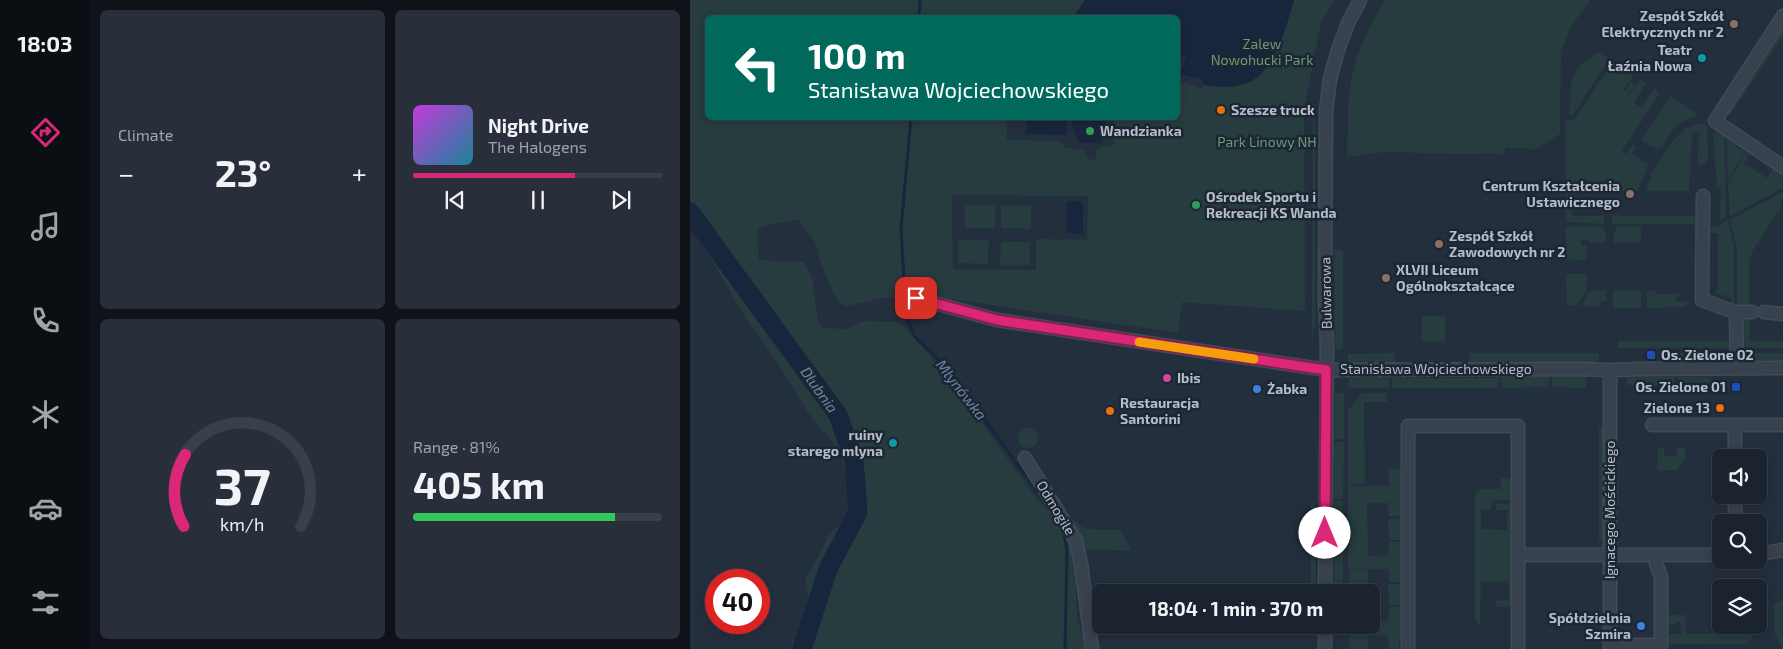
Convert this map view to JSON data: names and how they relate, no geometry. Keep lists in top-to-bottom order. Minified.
{"streets":{"street":["Bulwarowa","Stanisława Wojciechowskiego","Odmogile","Ignacego Mościckiego"]},"crossings":[["Bulwarowa","Stanisława Wojciechowskiego"],["Stanisława Wojciechowskiego","Ignacego Mościckiego"]],"water":["Dłubnia","Młynówka"],"parks":["Zalew Nowohucki Park","Park Linowy NH"],"places":{"other":["Zespół Szkół Elektrycznych nr 2","Teatr Łaźnia Nowa","Szesze truck","Wandzianka","Centrum Kształcenia Ustawicznego","Ośrodek Sportu i Rekreacji KS Wanda","Zespół Szkół Zawodowych nr 2","XLVII Liceum Ogólnokształcące","Ibis","Żabka","Zielone 13","Restauracja Santorini","ruiny starego mlyna","Spółdzielnia Szmira"],"transit":["Os. Zielone 02","Os. Zielone 01"]},"page":{"tabs":"18:03","tile":["Climate",["Range · 81%","405 km"]],"turn":["100 m","Stanisława Wojciechowskiego"],"song":["Night Drive","The Halogens"],"heat":["−","23°","+"],"limit":"40","trip":"18:04 · 1 min · 370 m","gauge":["37","km/h"]}}
